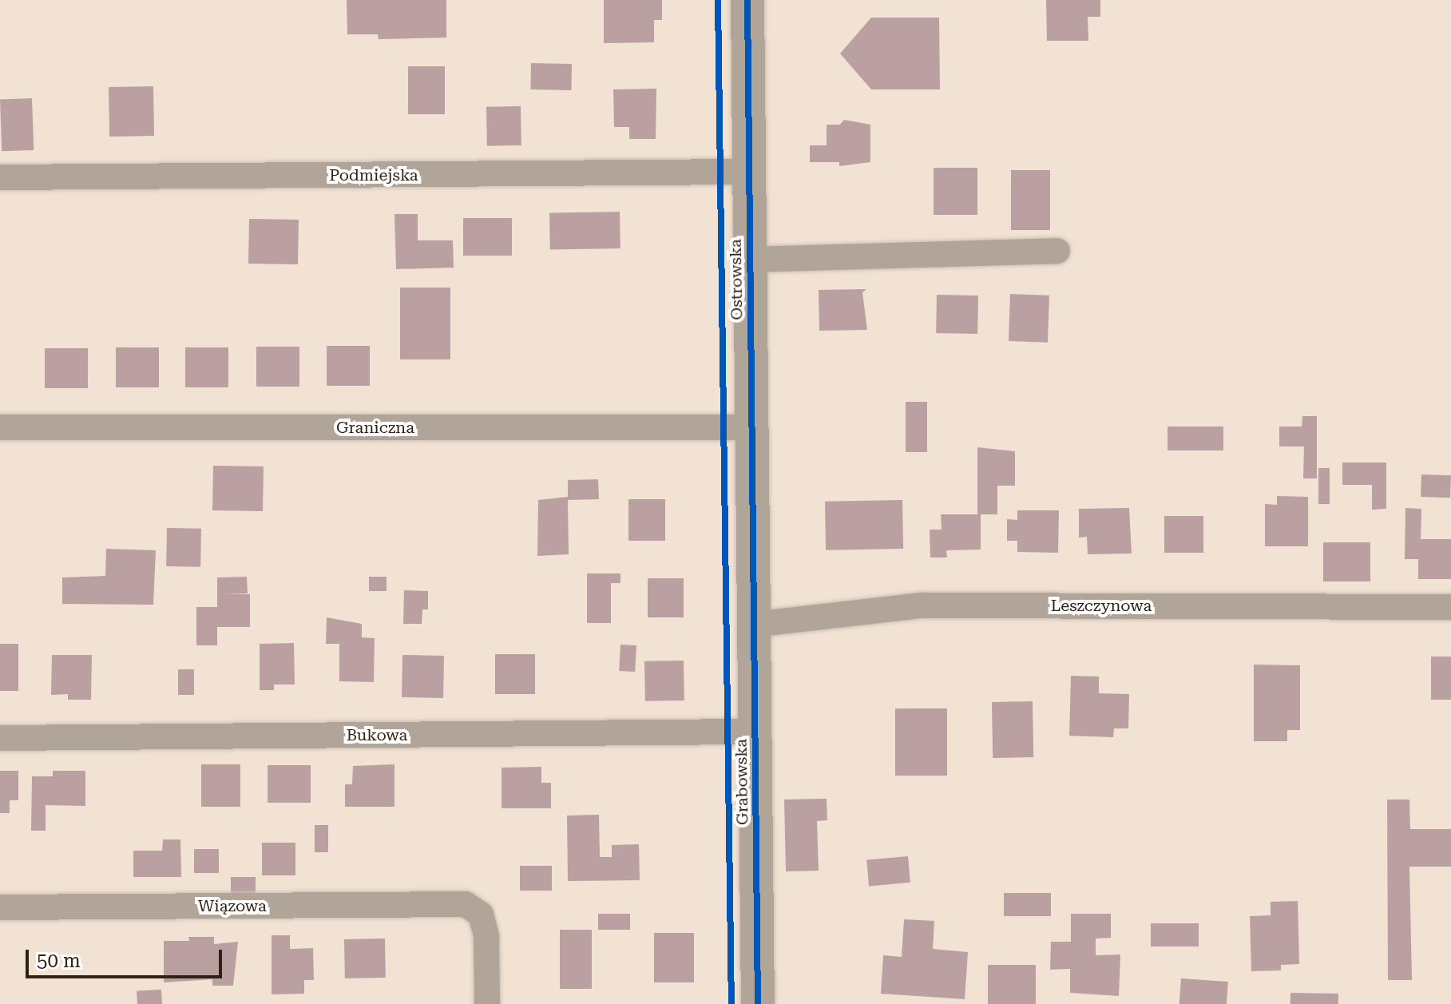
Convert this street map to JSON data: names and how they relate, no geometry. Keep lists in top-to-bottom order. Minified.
{"streets":{"street":["Podmiejska","Ostrowska","Graniczna","Leszczynowa","Bukowa","Grabowska","Wiązowa"]},"crossings":[["Podmiejska","Ostrowska"],["Ostrowska","Graniczna"],["Ostrowska","Grabowska"],["Leszczynowa","Grabowska"],["Bukowa","Grabowska"]],"scale_bar":"50 m"}
